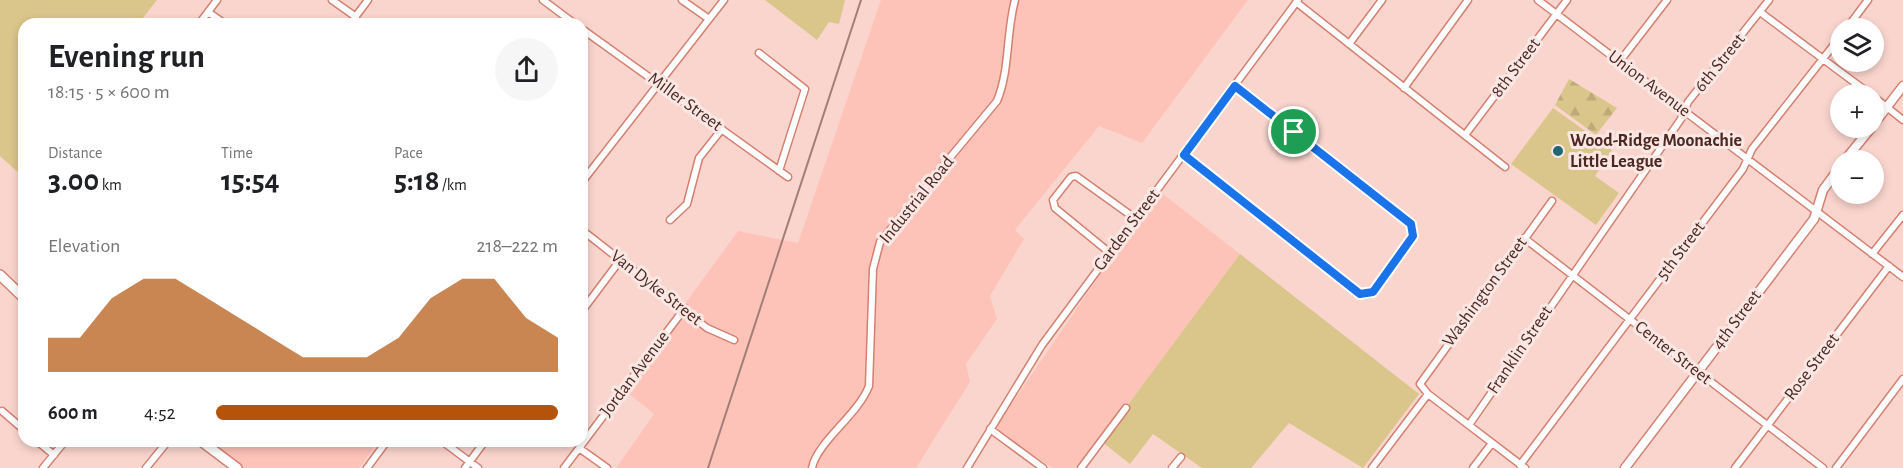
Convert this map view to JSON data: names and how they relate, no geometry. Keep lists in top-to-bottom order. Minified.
{"streets":{"street":["6th Street","8th Street","Union Avenue","Miller Street","Industrial Road","Garden Street","5th Street","Van Dyke Street","Washington Street","4th Street","Franklin Street","Center Street","Rose Street","Jordan Avenue"]},"crossings":[["6th Street","Union Avenue"],["6th Street","Franklin Street"],["6th Street","Center Street"],["8th Street","Union Avenue"],["Union Avenue","5th Street"],["Union Avenue","4th Street"],["Union Avenue","Rose Street"],["5th Street","Center Street"],["Van Dyke Street","Jordan Avenue"],["Washington Street","Center Street"],["4th Street","Center Street"],["Franklin Street","Center Street"],["Center Street","Rose Street"]],"places":["Wood-Ridge Moonachie Little League"],"page":{"map_buttons":["+","−"],"heading":["Evening run","18:15 · 5 × 600 m"],"stats":[["Distance","3.00 km"],["Time","15:54"],["Pace","5:18 /km"]],"chart":["Elevation","218–222 m"],"list":[{"name":"600 m","note":"4:52"}]}}
